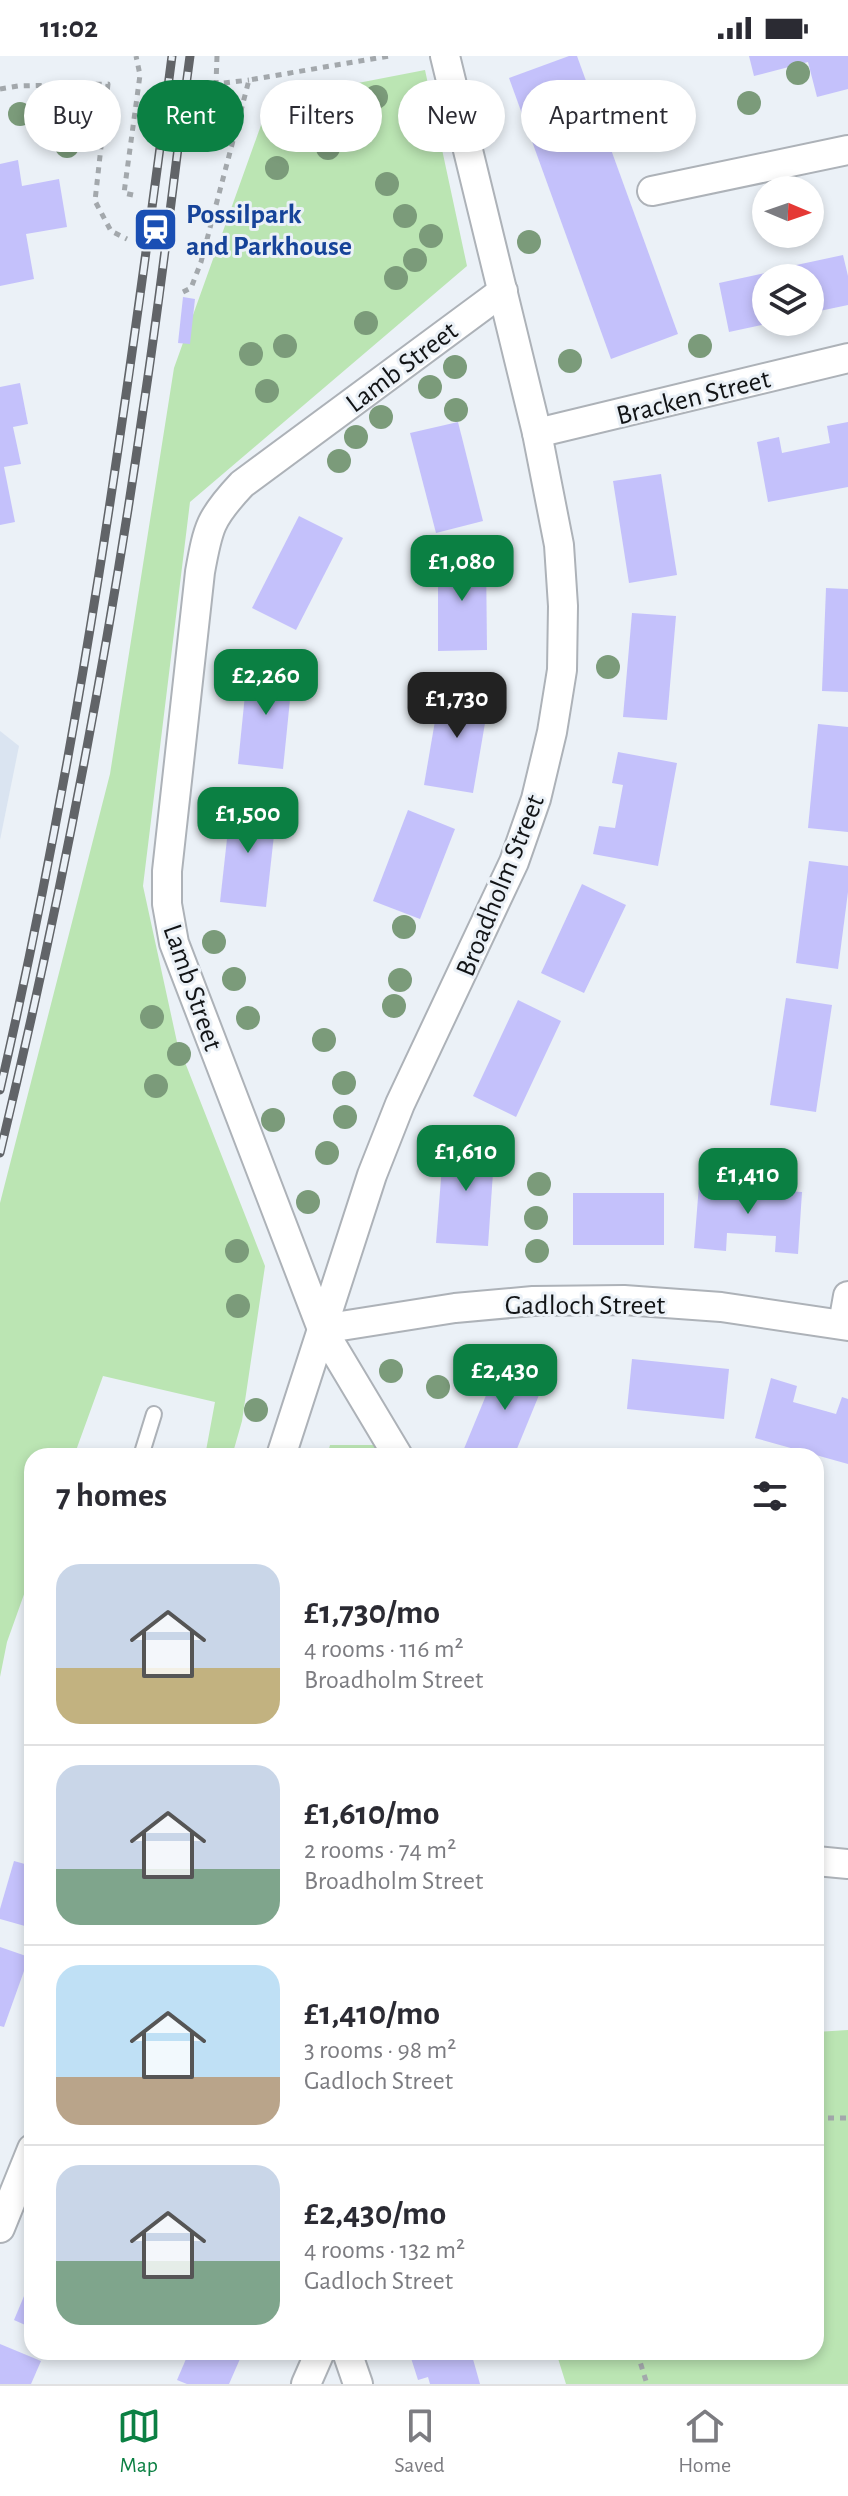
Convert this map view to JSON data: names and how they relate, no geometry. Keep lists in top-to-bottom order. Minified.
{"streets":{"street":["Lamb Street","Bracken Street","Broadholm Street","Gadloch Street"]},"crossings":[["Lamb Street","Broadholm Street"],["Lamb Street","Gadloch Street"],["Bracken Street","Broadholm Street"],["Broadholm Street","Gadloch Street"]],"places":{"station":["Possilpark and Parkhouse"]},"north":"right","page":{"status":"11:02","chip":["Buy","Rent","Filters","New","Apartment"],"price":["£1,080","£2,260","£1,730","£1,500","£1,610","£1,410","£2,430"],"heading":"7 homes","list":[{"name":"£1,730/mo","note":"4 rooms · 116 m² · Broadholm Street"},{"name":"£1,610/mo","note":"2 rooms · 74 m² · Broadholm Street"},{"name":"£1,410/mo","note":"3 rooms · 98 m² · Gadloch Street"},{"name":"£2,430/mo","note":"4 rooms · 132 m² · Gadloch Street"}],"tabs":["Map","Saved","Home"]}}
